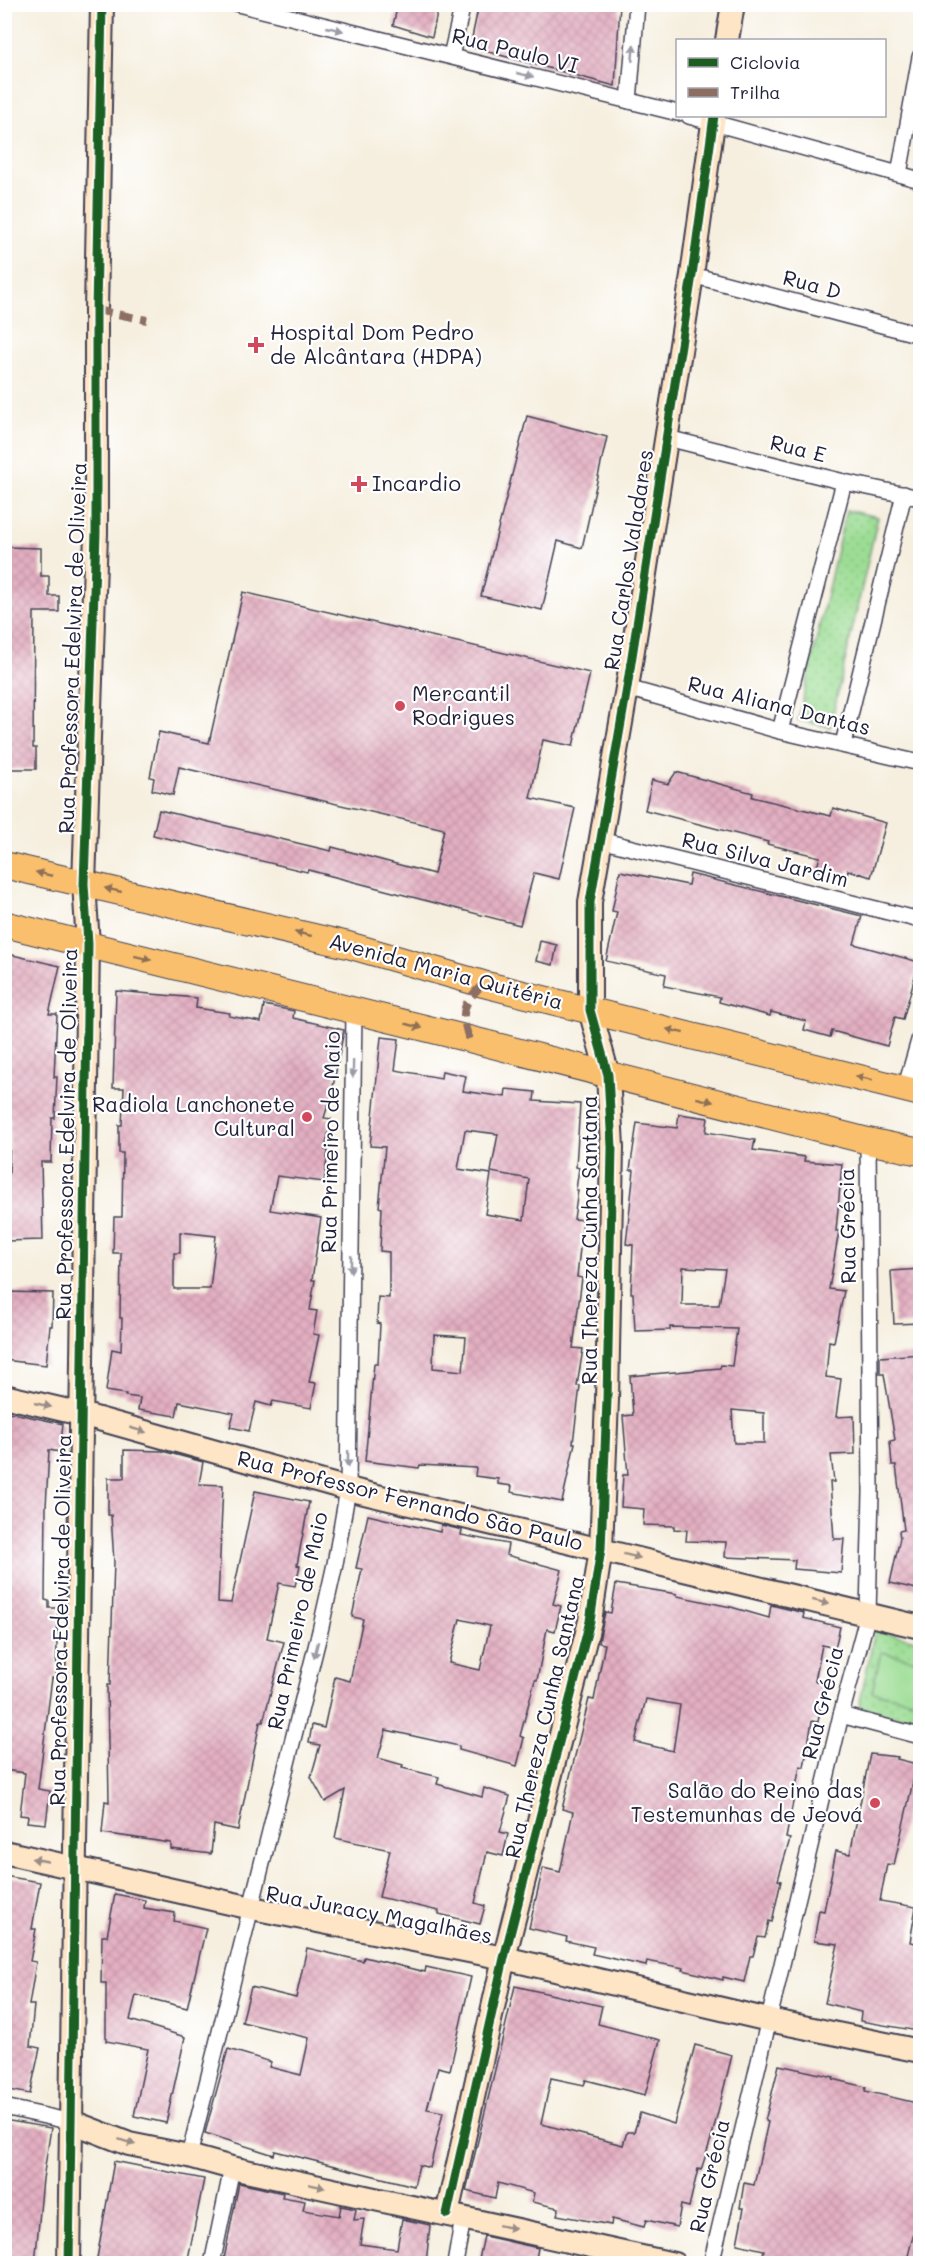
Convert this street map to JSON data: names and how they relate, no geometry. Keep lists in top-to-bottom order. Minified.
{"streets":{"main road":["Avenida Maria Quitéria"],"street":["Rua Paulo VI","Rua D","Rua E","Rua Carlos Valadares","Rua Professora Edelvira de Oliveira","Rua Aliana Dantas","Rua Silva Jardim","Rua Primeiro de Maio","Rua Grécia","Rua Thereza Cunha Santana","Rua Professor Fernando São Paulo","Rua Juracy Magalhães"]},"crossings":[["Rua D","Rua Carlos Valadares"],["Rua E","Rua Carlos Valadares"],["Rua Carlos Valadares","Rua Aliana Dantas"],["Rua Carlos Valadares","Rua Silva Jardim"],["Rua Carlos Valadares","Avenida Maria Quitéria"],["Rua Carlos Valadares","Rua Thereza Cunha Santana"],["Rua Professora Edelvira de Oliveira","Avenida Maria Quitéria"],["Rua Professora Edelvira de Oliveira","Rua Professor Fernando São Paulo"],["Rua Professora Edelvira de Oliveira","Rua Juracy Magalhães"],["Avenida Maria Quitéria","Rua Thereza Cunha Santana"],["Rua Primeiro de Maio","Rua Professor Fernando São Paulo"],["Rua Primeiro de Maio","Rua Juracy Magalhães"],["Rua Grécia","Rua Professor Fernando São Paulo"],["Rua Grécia","Rua Juracy Magalhães"],["Rua Thereza Cunha Santana","Rua Professor Fernando São Paulo"],["Rua Thereza Cunha Santana","Rua Juracy Magalhães"]],"one_way":["Rua Paulo VI","Rua Primeiro de Maio","Rua Professor Fernando São Paulo"],"places":{"health":["Hospital Dom Pedro de Alcântara (HDPA)","Incardio"],"other":["Mercantil Rodrigues","Radiola Lanchonete Cultural","Salão do Reino das Testemunhas de Jeová"]},"legend":["Ciclovia","Trilha"]}
